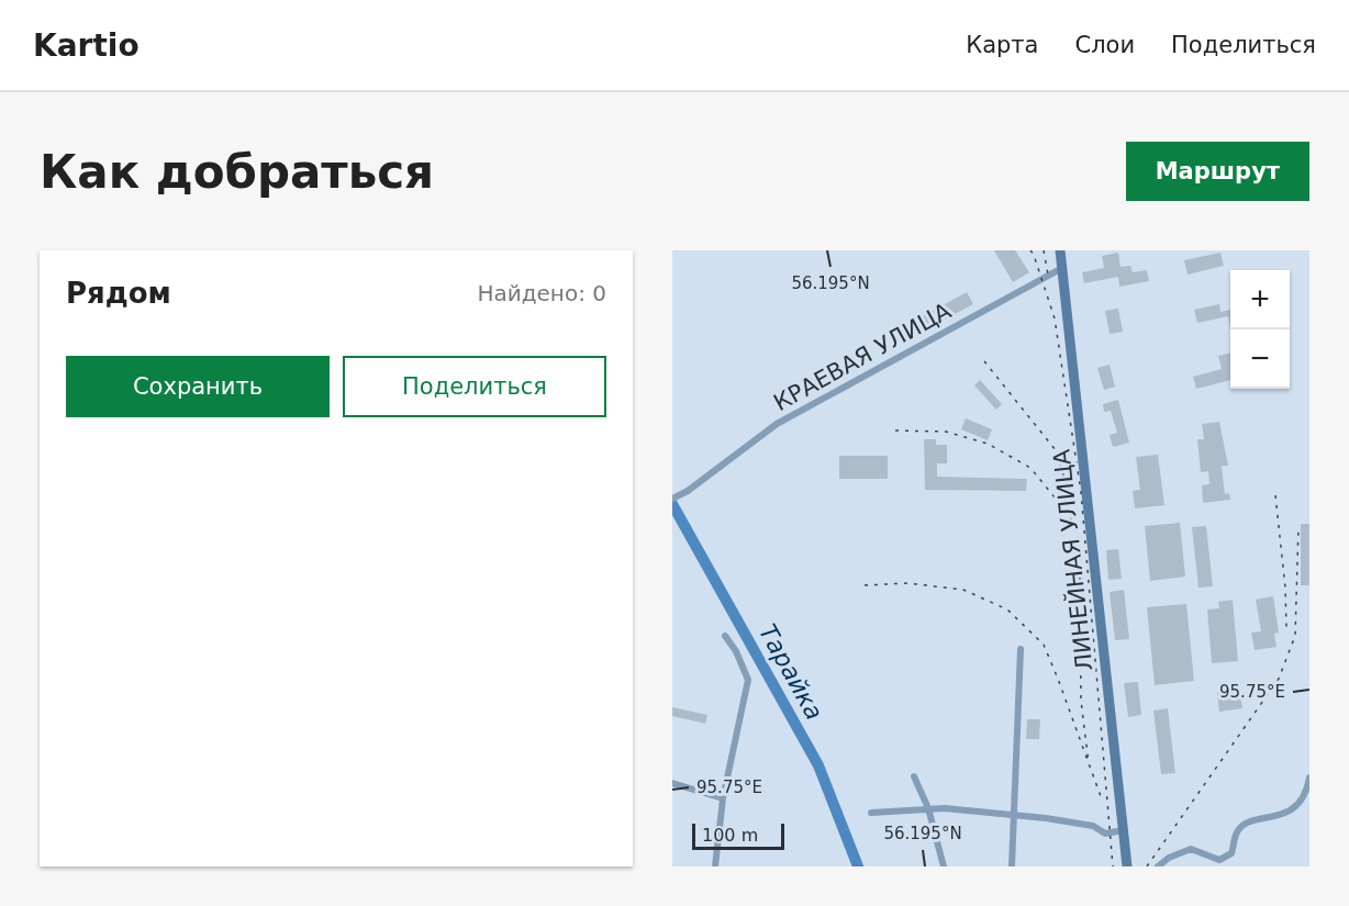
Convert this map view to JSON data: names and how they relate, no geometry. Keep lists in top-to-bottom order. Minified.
{"streets":{"street":["КРАЕВАЯ УЛИЦА","ЛИНЕЙНАЯ УЛИЦА"]},"crossings":[["КРАЕВАЯ УЛИЦА","ЛИНЕЙНАЯ УЛИЦА"]],"water":["Тарайка"],"scale_bar":"100 m","page":{"header":"Kartio","nav":["Карта","Слои","Поделиться"],"buttons":["Маршрут",["Сохранить","Поделиться"]],"title":"Как добраться","heading":["Рядом","Найдено: 0"],"map_buttons":["+","−"],"scale":"100 m"},"coordinates":["56.195°N","95.75°E"]}
